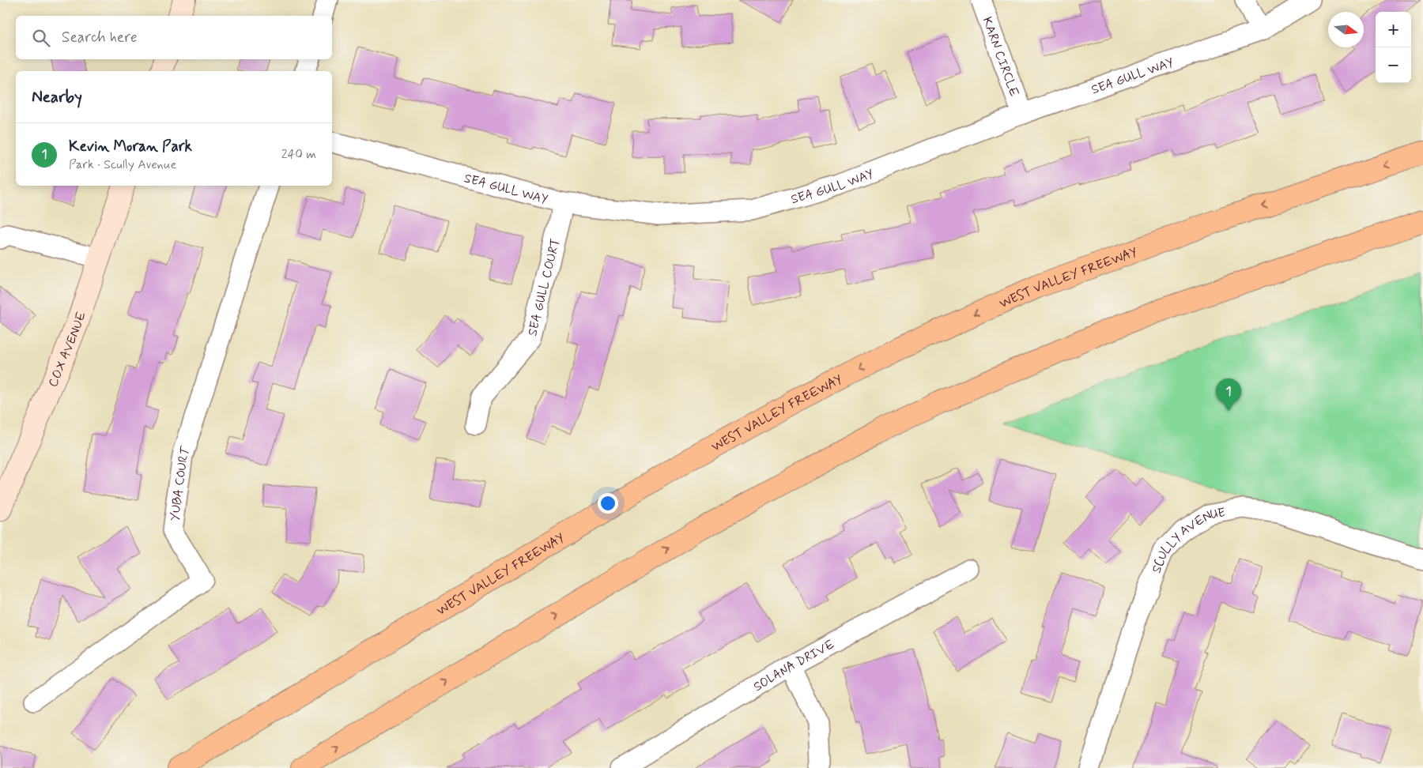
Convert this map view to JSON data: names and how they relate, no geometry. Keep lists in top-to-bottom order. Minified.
{"streets":{"highway":["WEST VALLEY FREEWAY"],"main road":["COX AVENUE"],"street":["KARN CIRCLE","SEA GULL WAY","SEA GULL COURT","YUBA COURT","SCULLY AVENUE","SOLANA DRIVE"]},"crossings":[["KARN CIRCLE","SEA GULL WAY"],["SEA GULL WAY","SEA GULL COURT"]],"north":"right","page":{"map_buttons":["+","−"],"search":"Search here","heading":"Nearby","list":[{"mark":"1","name":"Kevin Moran Park","note":"Park · Scully Avenue","value":"240 m"}],"pins":"1"}}
